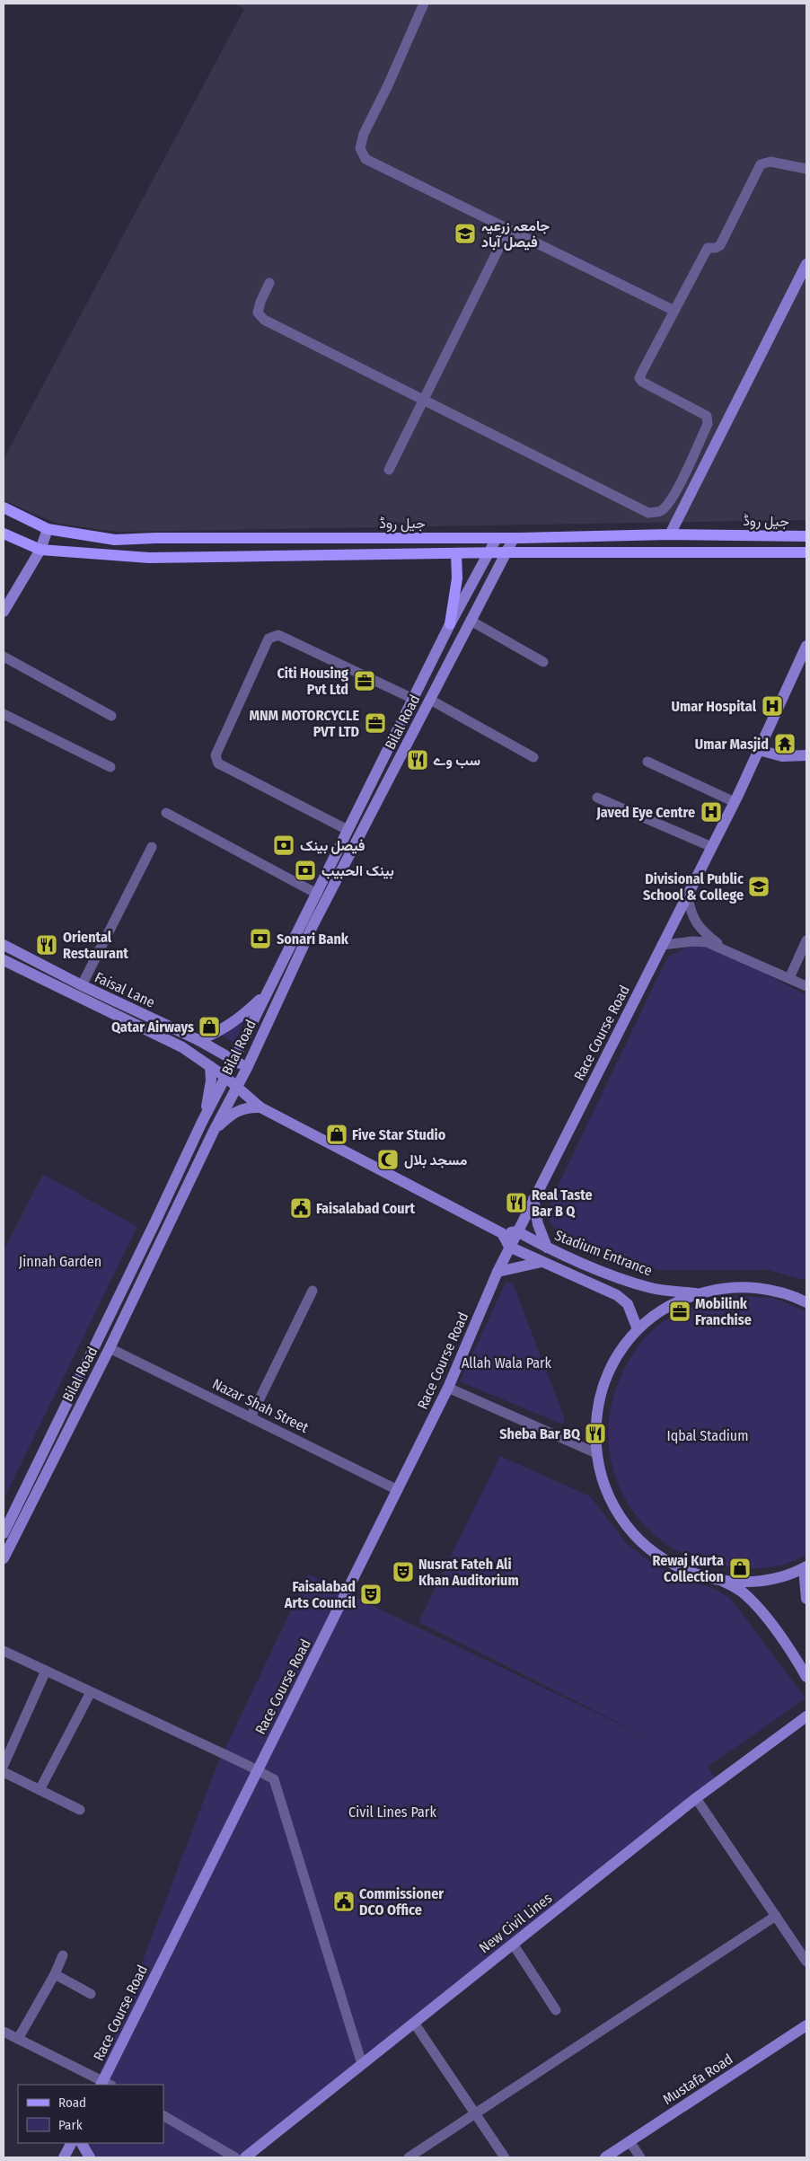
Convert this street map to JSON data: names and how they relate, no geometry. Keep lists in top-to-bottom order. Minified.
{"streets":{"main road":["جیل روڈ"],"street":["Bilal Road","Faisal Lane","Race Course Road","Stadium Entrance","Nazar Shah Street","New Civil Lines","Mustafa Road"]},"crossings":[["جیل روڈ","Bilal Road"],["Bilal Road","Faisal Lane"],["Bilal Road","Nazar Shah Street"],["Race Course Road","Stadium Entrance"],["Race Course Road","Nazar Shah Street"]],"parks":["Jinnah Garden","Allah Wala Park","Iqbal Stadium","Civil Lines Park"],"places":{"school or university":["جامعہ زرعیہ فیصل آباد","Divisional Public School & College"],"office":["Citi Housing Pvt Ltd","MNM MOTORCYCLE PVT LTD","Mobilink Franchise"],"hospital":["Umar Hospital","Javed Eye Centre"],"temple":["Umar Masjid"],"restaurant":["سب وے","Oriental Restaurant","Real Taste Bar B Q","Sheba Bar BQ"],"bank":["فیصل بینک","بينک الحبيب","Sonari Bank"],"shop":["Qatar Airways","Five Star Studio","Rewaj Kurta Collection"],"mosque":["مسجد بلال"],"public building":["Faisalabad Court","Commissioner DCO Office"],"theatre":["Nusrat Fateh Ali Khan Auditorium","Faisalabad Arts Council"]},"legend":["Road","Park"]}
